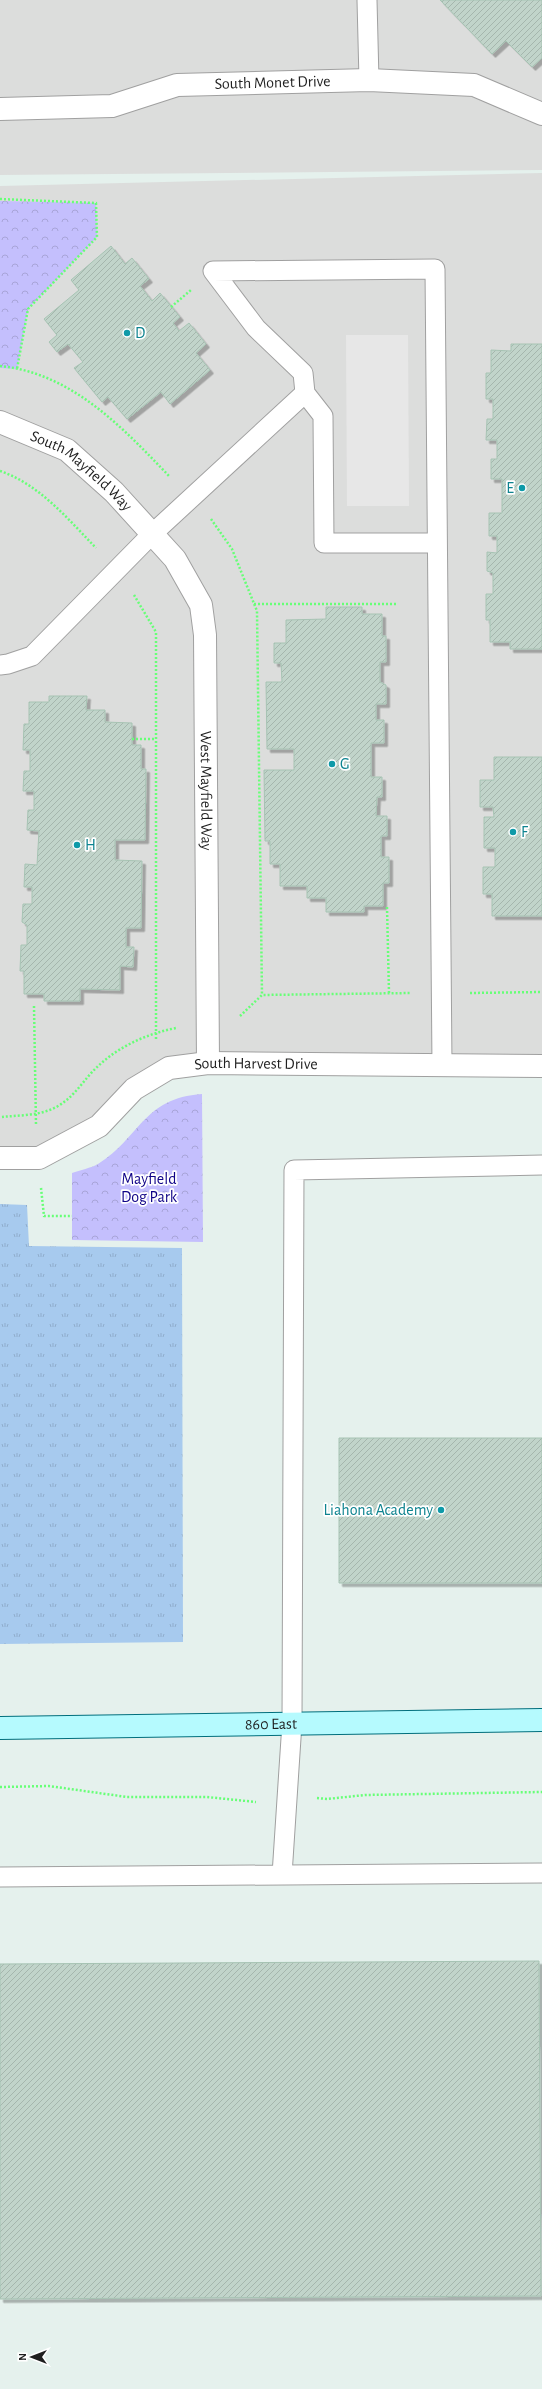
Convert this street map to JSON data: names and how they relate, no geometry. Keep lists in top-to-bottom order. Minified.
{"streets":{"street":["South Monet Drive","South Mayfield Way","West Mayfield Way","South Harvest Drive","860 East"]},"crossings":[["South Mayfield Way","West Mayfield Way"],["West Mayfield Way","South Harvest Drive"]],"parks":["Mayfield Dog Park"],"places":["D","E","G","F","H","Liahona Academy"],"north":"left"}
